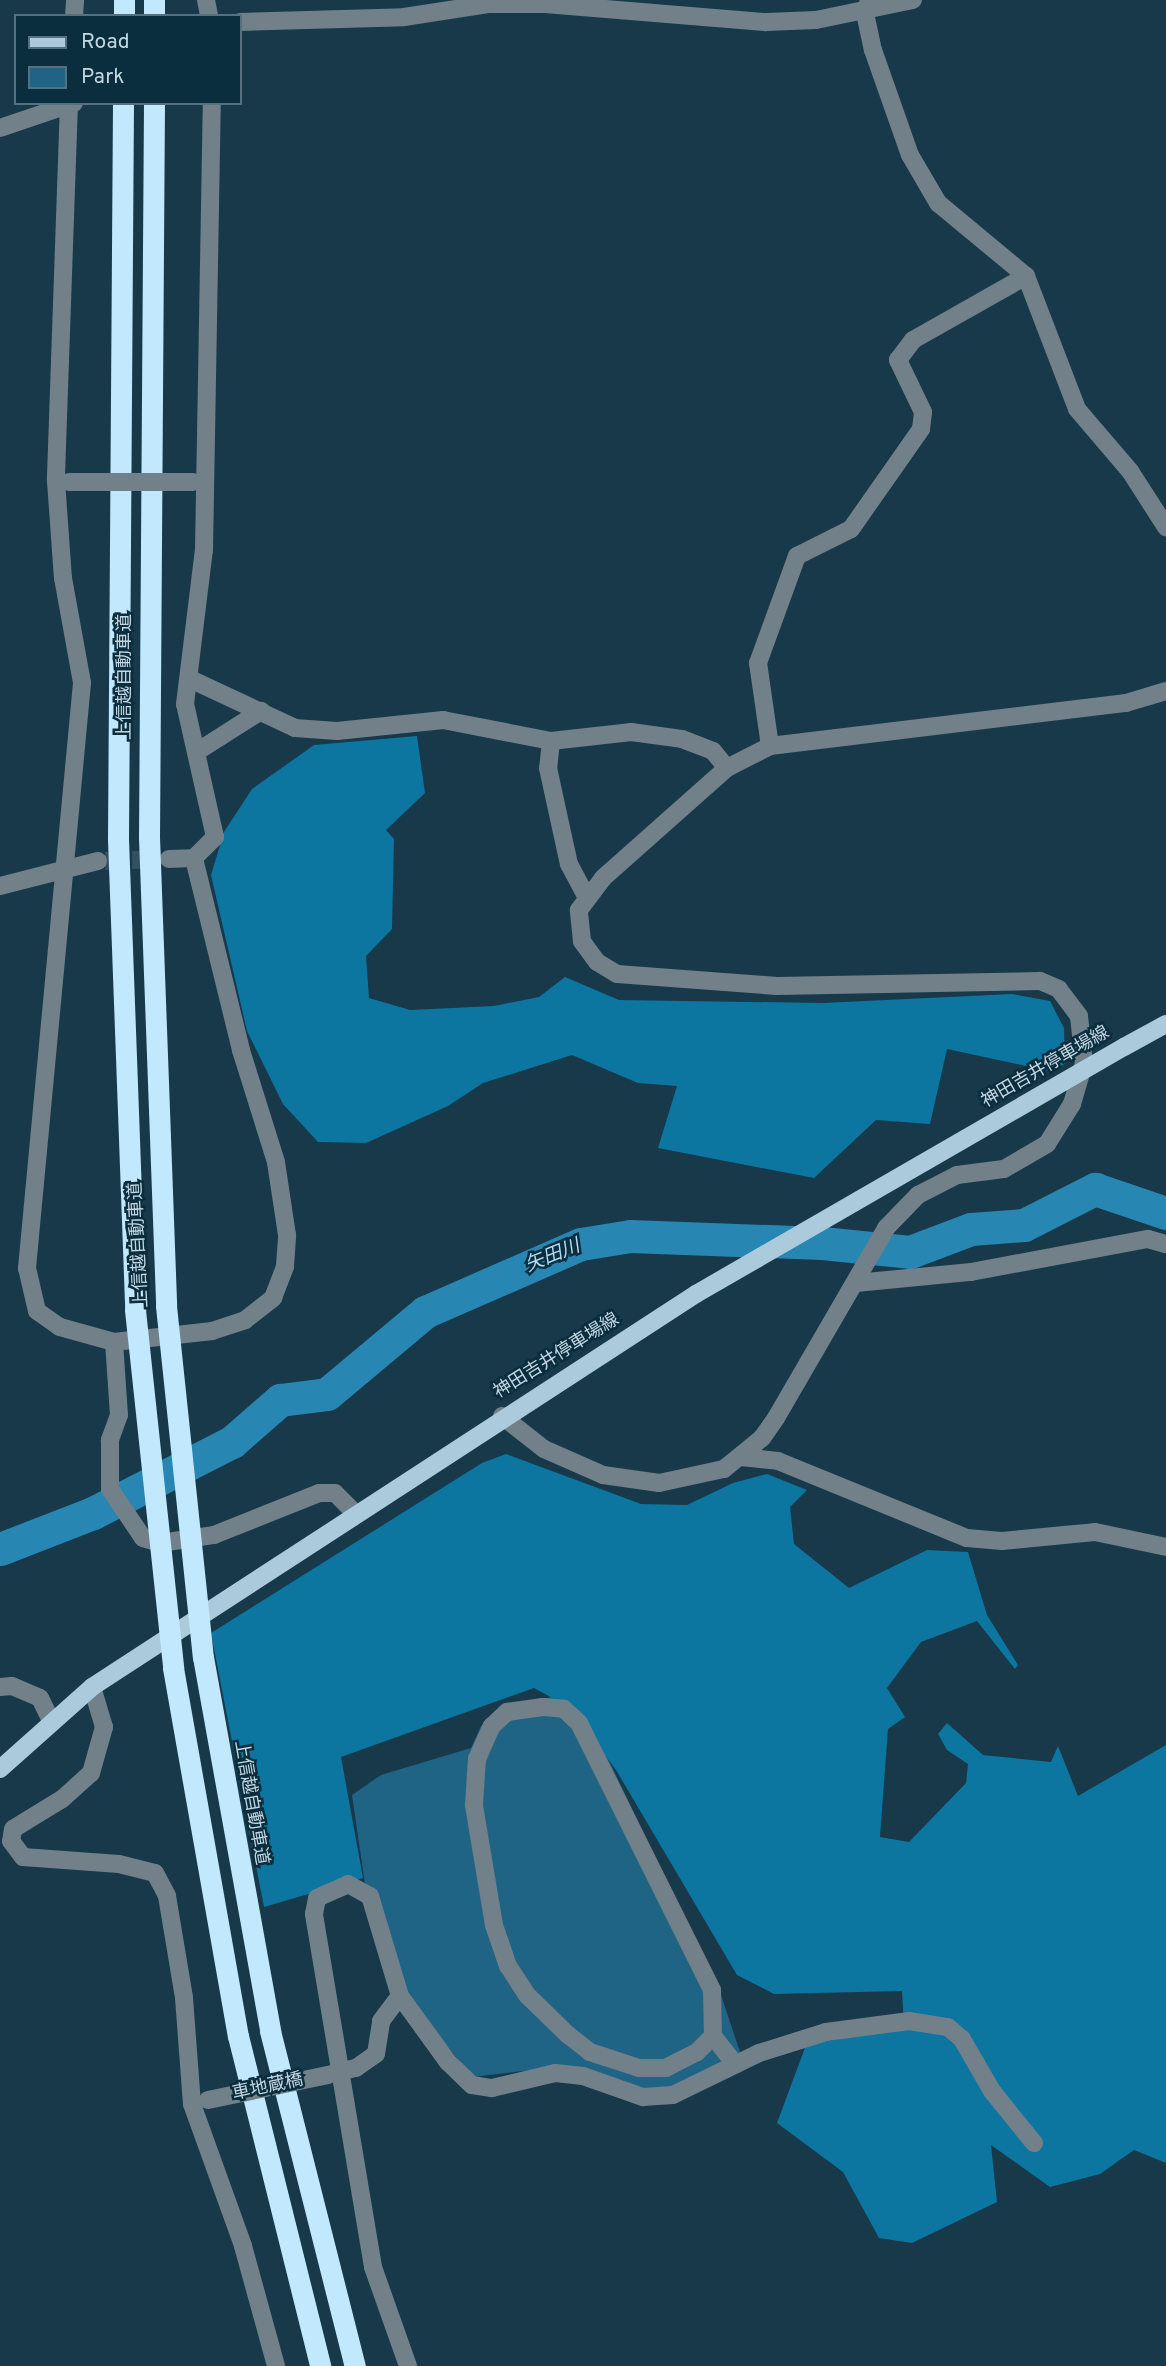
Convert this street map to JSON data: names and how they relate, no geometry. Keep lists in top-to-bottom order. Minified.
{"streets":{"highway":["上信越自動車道"],"main road":["神田吉井停車場線"],"street":["車地蔵橋"]},"water":["矢田川"],"legend":["Road","Park"]}
